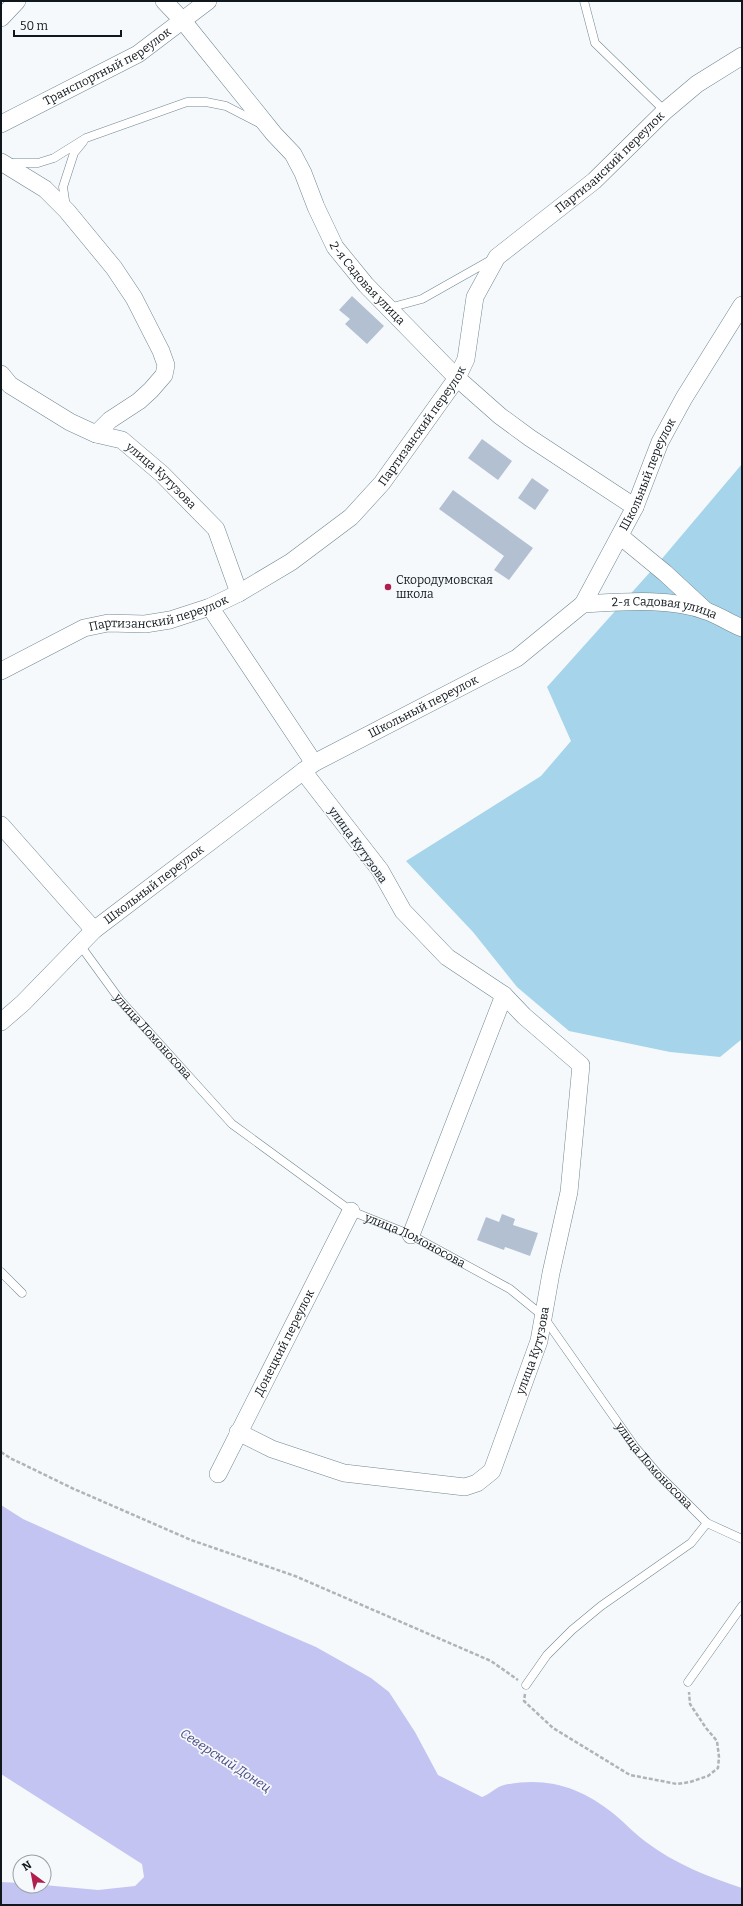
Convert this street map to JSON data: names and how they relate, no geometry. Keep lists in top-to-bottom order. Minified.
{"streets":{"street":["Транспортный переулок","Партизанский переулок","2-я Садовая улица","Школьный переулок","улица Кутузова","Донецкий переулок"],"lane":["улица Ломоносова"]},"crossings":[["Транспортный переулок","2-я Садовая улица"],["Партизанский переулок","2-я Садовая улица"],["Партизанский переулок","улица Кутузова"],["2-я Садовая улица","Школьный переулок"],["Школьный переулок","улица Кутузова"],["Школьный переулок","улица Ломоносова"],["улица Кутузова","улица Ломоносова"],["улица Кутузова","Донецкий переулок"],["улица Ломоносова","Донецкий переулок"]],"water":["Северский Донец"],"places":["Скородумовская школа"],"scale_bar":"50 m","north":"top left"}
